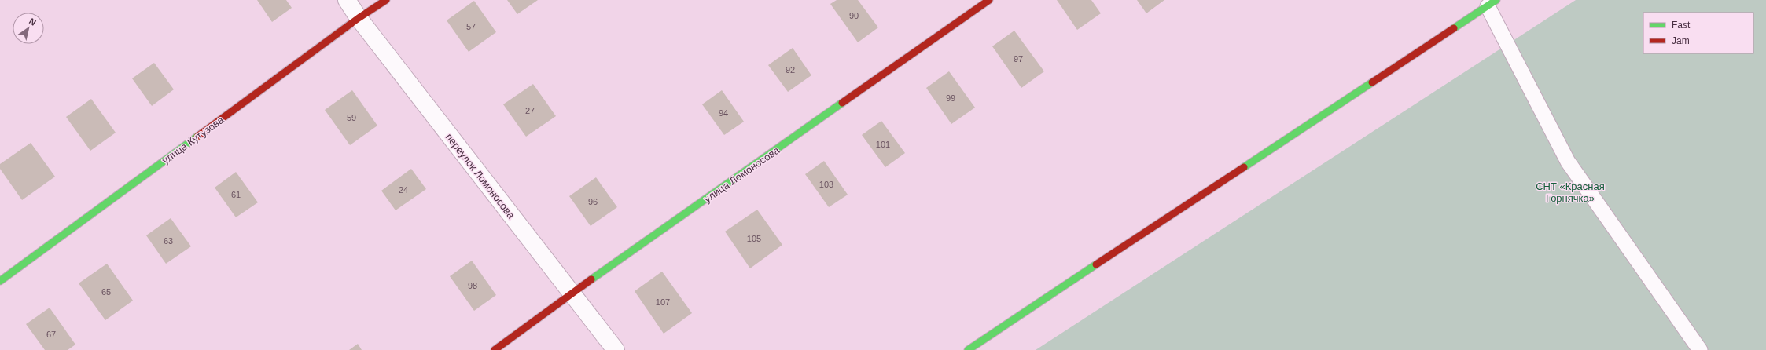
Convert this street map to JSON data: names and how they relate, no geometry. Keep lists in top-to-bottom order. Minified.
{"streets":{"street":["улица Кутузова","улица Ломоносова","переулок Ломоносова"]},"crossings":[["улица Кутузова","переулок Ломоносова"],["улица Ломоносова","переулок Ломоносова"]],"parks":["СНТ «Красная Горнячка»"],"house_numbers":["90","57","97","92","99","27","94","59","101","103","24","61","96","105","63","98","65","107","67"],"legend":["Fast","Jam"],"north":"top right"}
